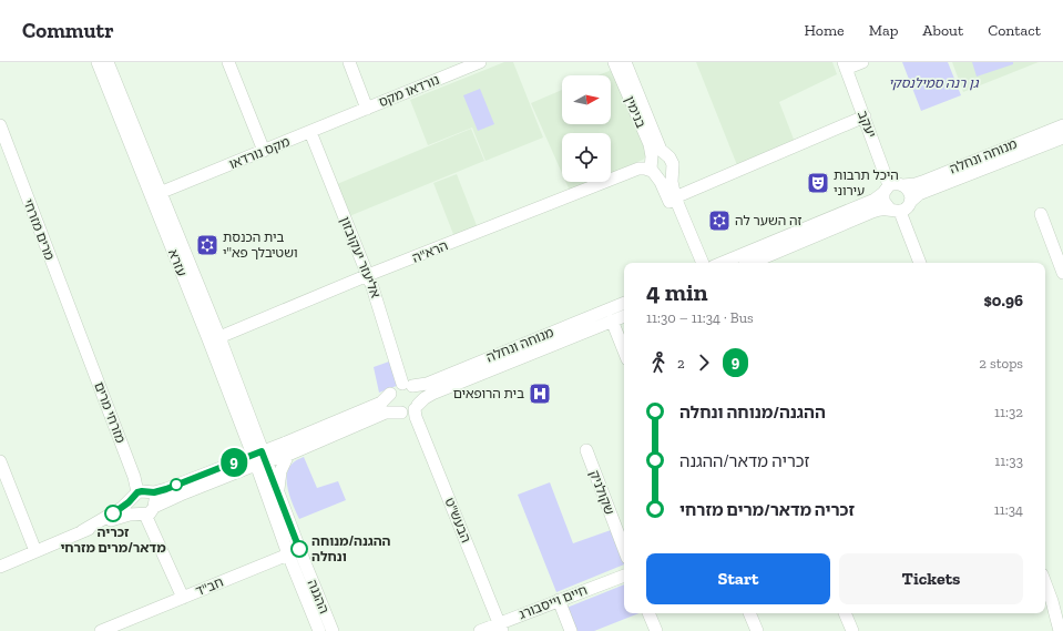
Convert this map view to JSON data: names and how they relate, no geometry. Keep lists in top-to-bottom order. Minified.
{"streets":{"street":["נורדאו מקס","בנימין","יעקב","מקס נורדאו","מנוחה ונחלה","מרים מזרחי","הרא\"ה","אליעזר יעקובזון","עזרא","מזרחי מרים","שקולניק","הבעש\"ט","חב\"ד","ההגנה","חיים וייסבורג"]},"crossings":[["נורדאו מקס","מקס נורדאו"],["בנימין","הרא\"ה"],["יעקב","מנוחה ונחלה"],["מקס נורדאו","אליעזר יעקובזון"],["מקס נורדאו","עזרא"],["מנוחה ונחלה","אליעזר יעקובזון"],["מנוחה ונחלה","הבעש\"ט"],["מרים מזרחי","מזרחי מרים"],["הרא\"ה","אליעזר יעקובזון"],["הרא\"ה","עזרא"],["אליעזר יעקובזון","הבעש\"ט"],["עזרא","ההגנה"],["הבעש\"ט","חיים וייסבורג"],["חב\"ד","ההגנה"]],"parks":["גן רנה סמילנסקי"],"places":{"theatre":["היכל תרבות עירוני"],"synagogue":["זה השער לה","בית הכנסת ושטיבלך פא\"י"],"hospital":["בית הרופאים"],"other":["זכריה מדאר/מרים מזרחי","ההגנה/מנוחה ונחלה"]},"lines":["bus line 9"],"north":"right","page":{"header":"Commutr","nav":["Home","Map","About","Contact"],"on_map":"9","heading":["4 min","11:30 – 11:34 · Bus","$0.96"],"legs":["2","9","2 stops"],"list":[{"name":"ההגנה/מנוחה ונחלה","value":"11:32"},{"name":"זכריה מדאר/ההגנה","value":"11:33"},{"name":"זכריה מדאר/מרים מזרחי","value":"11:34"}],"buttons":["Start","Tickets"]}}
